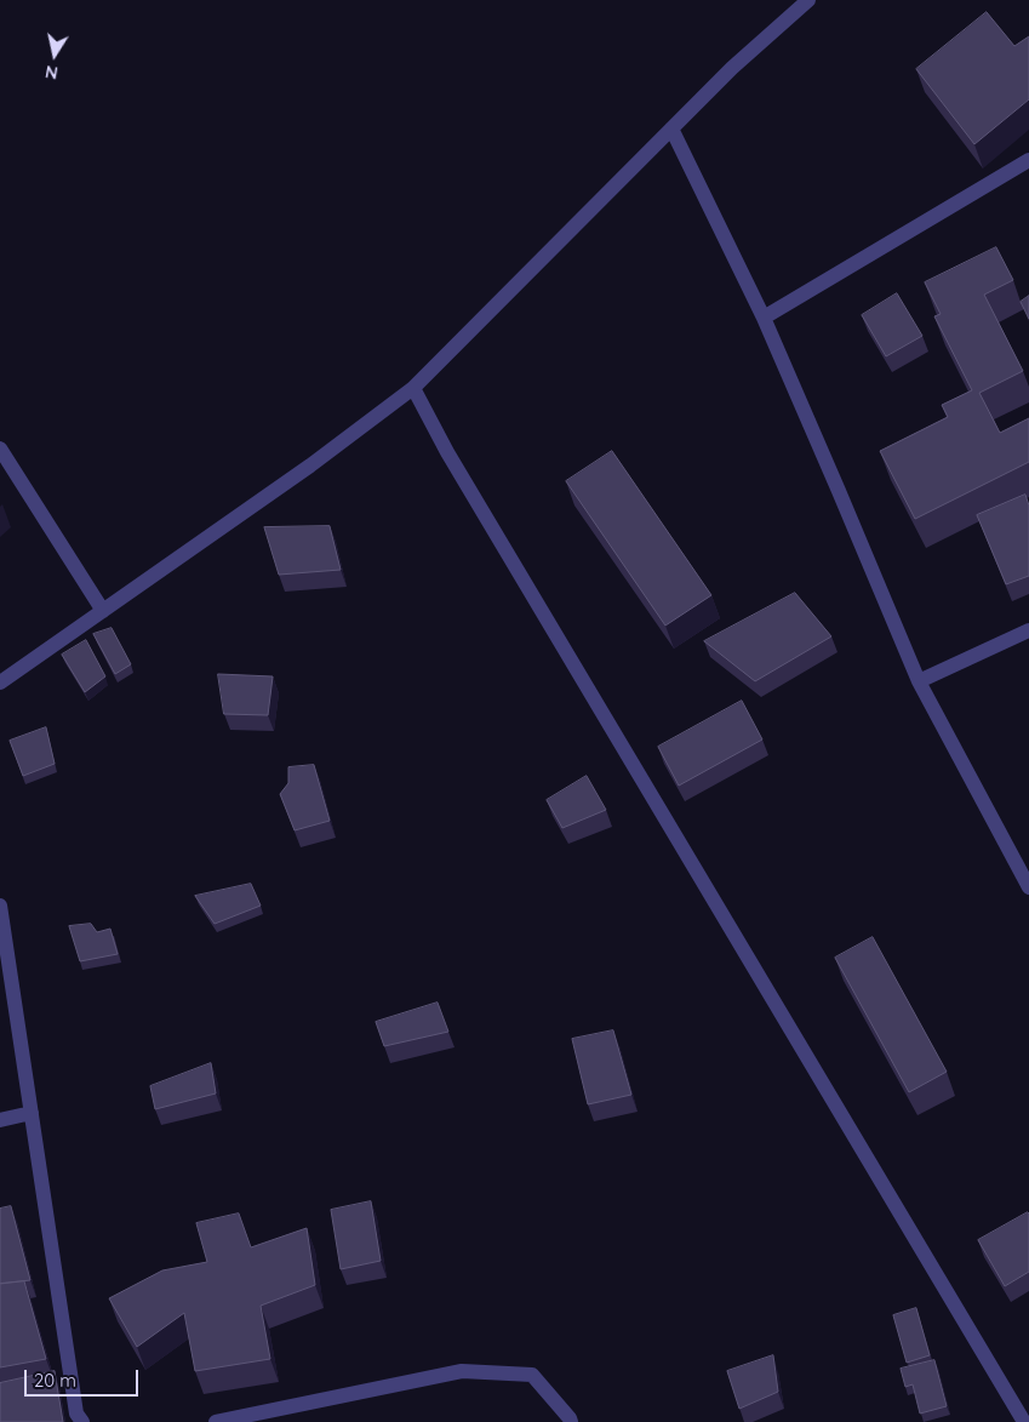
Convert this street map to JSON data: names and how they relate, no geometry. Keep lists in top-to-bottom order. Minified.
{"scale_bar":"20 m","north":"bottom"}
